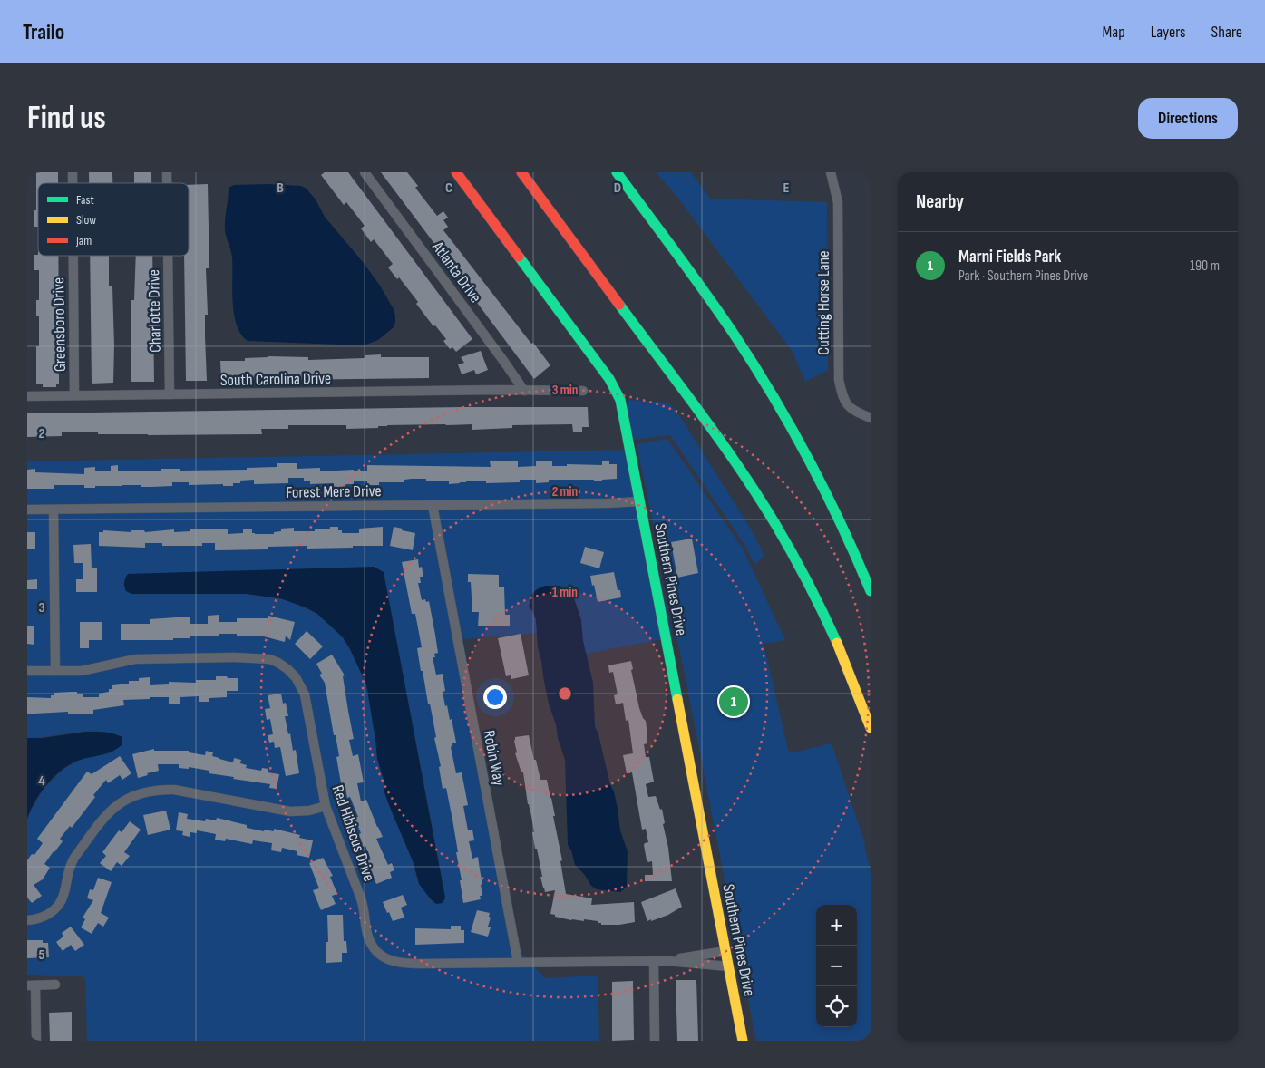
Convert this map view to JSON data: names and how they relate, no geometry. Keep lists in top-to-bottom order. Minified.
{"streets":{"main road":["Southern Pines Drive"],"street":["Atlanta Drive","Cutting Horse Lane","Charlotte Drive","Greensboro Drive","South Carolina Drive","Forest Mere Drive","Robin Way","Red Hibiscus Drive"]},"crossings":[["Atlanta Drive","South Carolina Drive"],["Charlotte Drive","South Carolina Drive"],["Greensboro Drive","South Carolina Drive"],["Forest Mere Drive","Southern Pines Drive"],["Forest Mere Drive","Robin Way"],["Southern Pines Drive","Red Hibiscus Drive"],["Robin Way","Red Hibiscus Drive"]],"legend":["Fast","Slow","Jam"],"page":{"header":"Trailo","nav":["Map","Layers","Share"],"buttons":"Directions","title":"Find us","heading":"Nearby","list":[{"mark":"1","name":"Marni Fields Park","note":"Park · Southern Pines Drive","value":"190 m"}],"pins":"1","map_buttons":["+","−"]},"grid":{"columns":["B","C","D","E"],"rows":["2","3","4","5"]},"rings":["3 min","2 min","1 min"]}
